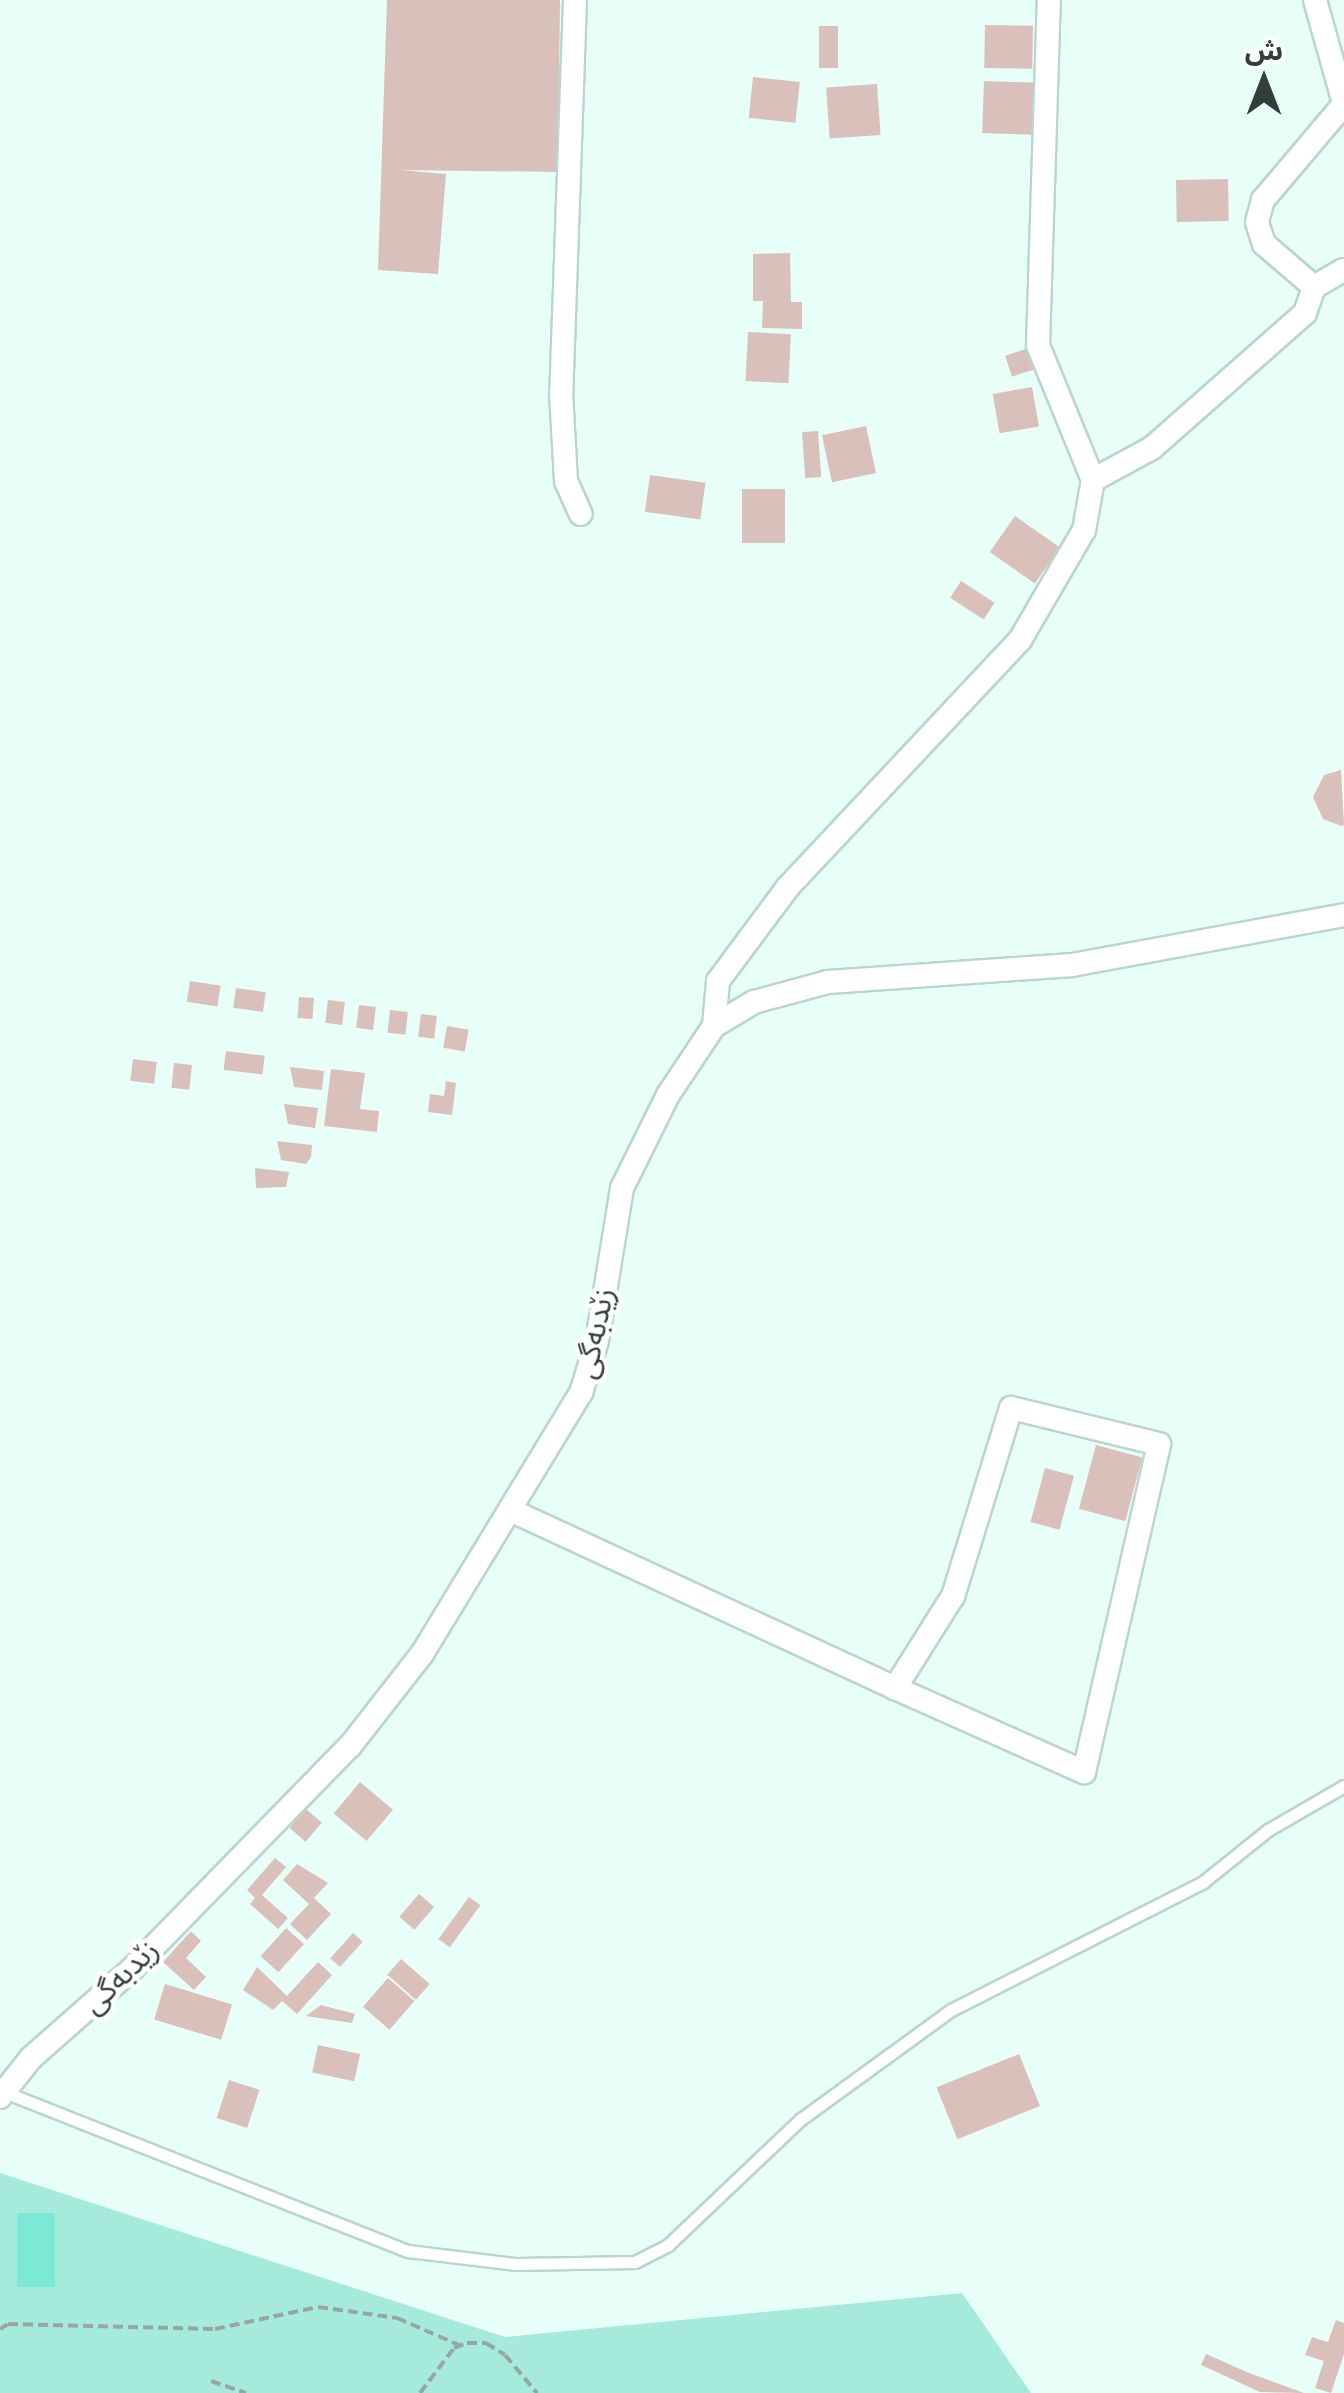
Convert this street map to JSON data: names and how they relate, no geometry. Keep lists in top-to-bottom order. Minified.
{"streets":{"street":["زێدبەگی"]},"north":"top"}
